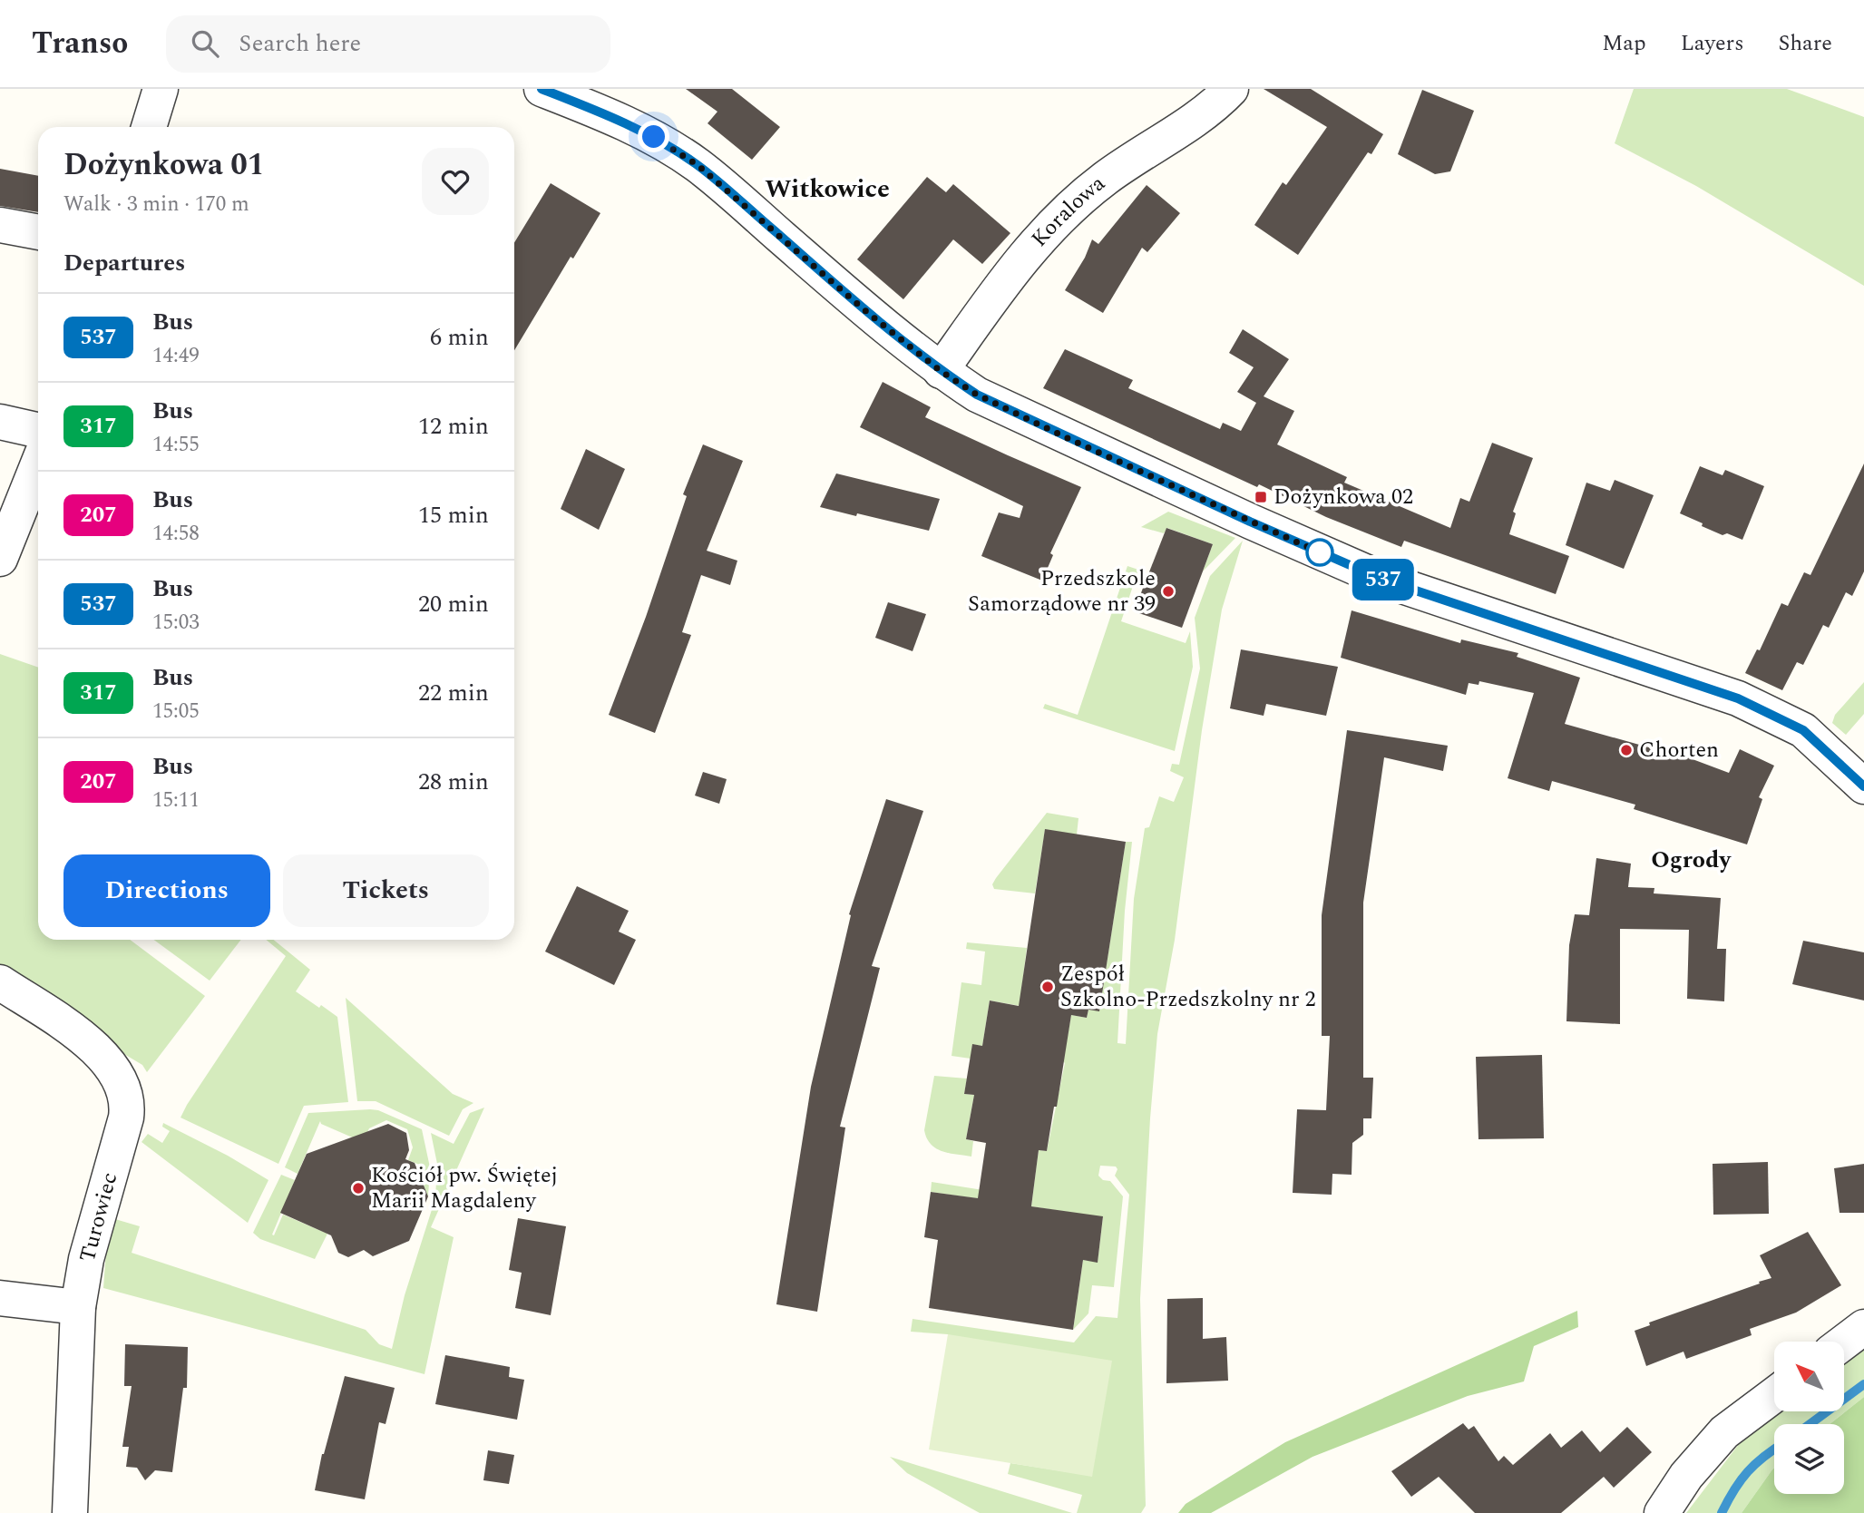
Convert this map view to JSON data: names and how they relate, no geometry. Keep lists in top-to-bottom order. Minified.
{"streets":{"street":["Koralowa","Turowiec"]},"districts":["Witkowice","Ogrody"],"places":{"transit":["Dożynkowa 02"],"other":["Przedszkole Samorządowe nr 39","Chorten","Zespół Szkolno-Przedszkolny nr 2","Kościół pw. Świętej Marii Magdaleny"]},"lines":["bus line 537"],"north":"top left","page":{"header":"Transo","search":"Search here","nav":["Map","Layers","Share"],"on_map":"537","heading":[["Dożynkowa 01","Walk · 3 min · 170 m"],"Departures"],"list":[{"mark":"537","name":"Bus","note":"14:49","value":"6 min"},{"mark":"317","name":"Bus","note":"14:55","value":"12 min"},{"mark":"207","name":"Bus","note":"14:58","value":"15 min"},{"mark":"537","name":"Bus","note":"15:03","value":"20 min"},{"mark":"317","name":"Bus","note":"15:05","value":"22 min"},{"mark":"207","name":"Bus","note":"15:11","value":"28 min"}],"buttons":["Directions","Tickets"]}}
